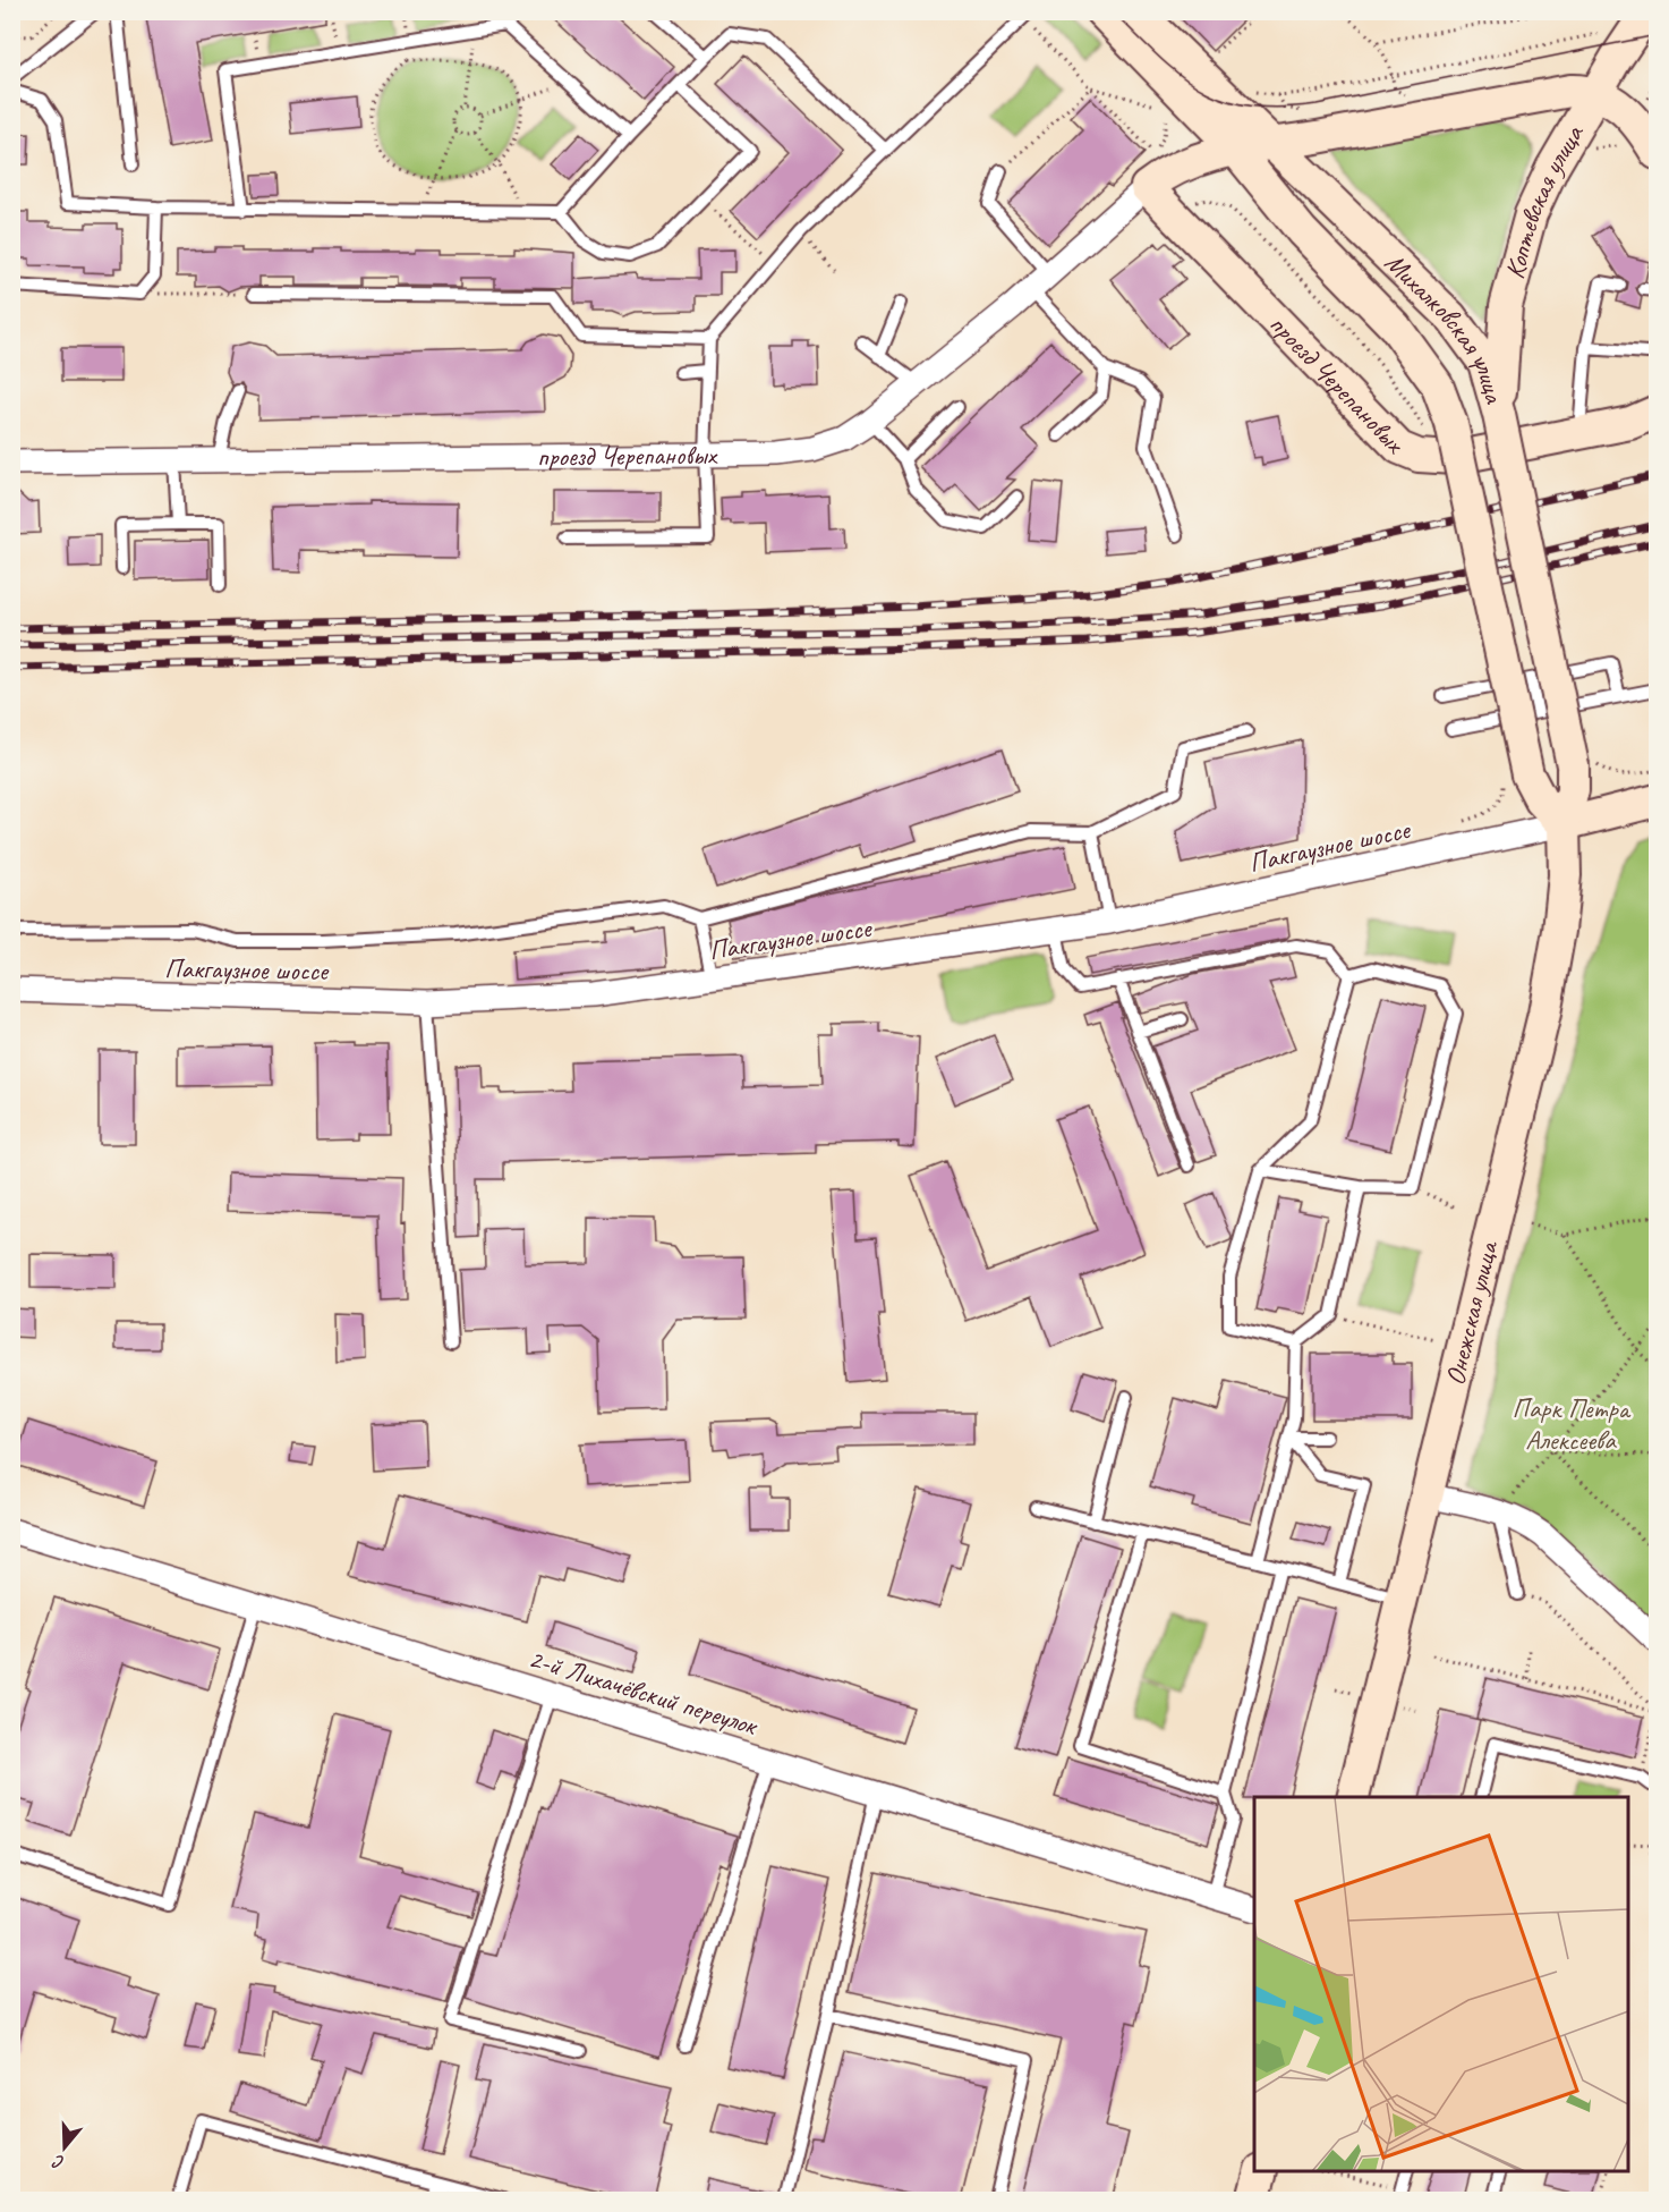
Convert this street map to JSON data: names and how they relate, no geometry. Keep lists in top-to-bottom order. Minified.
{"streets":{"main road":["Коптевская улица","Михалковская улица","проезд Черепановых","Онежская улица"],"street":["Пакгаузное шоссе","2-й Лихачёвский переулок"]},"crossings":[["Коптевская улица","Михалковская улица"],["Коптевская улица","проезд Черепановых"],["Михалковская улица","проезд Черепановых"],["Михалковская улица","Пакгаузное шоссе"],["Михалковская улица","Онежская улица"],["Пакгаузное шоссе","Онежская улица"]],"parks":["Парк Петра Алексеева"],"north":"bottom"}
